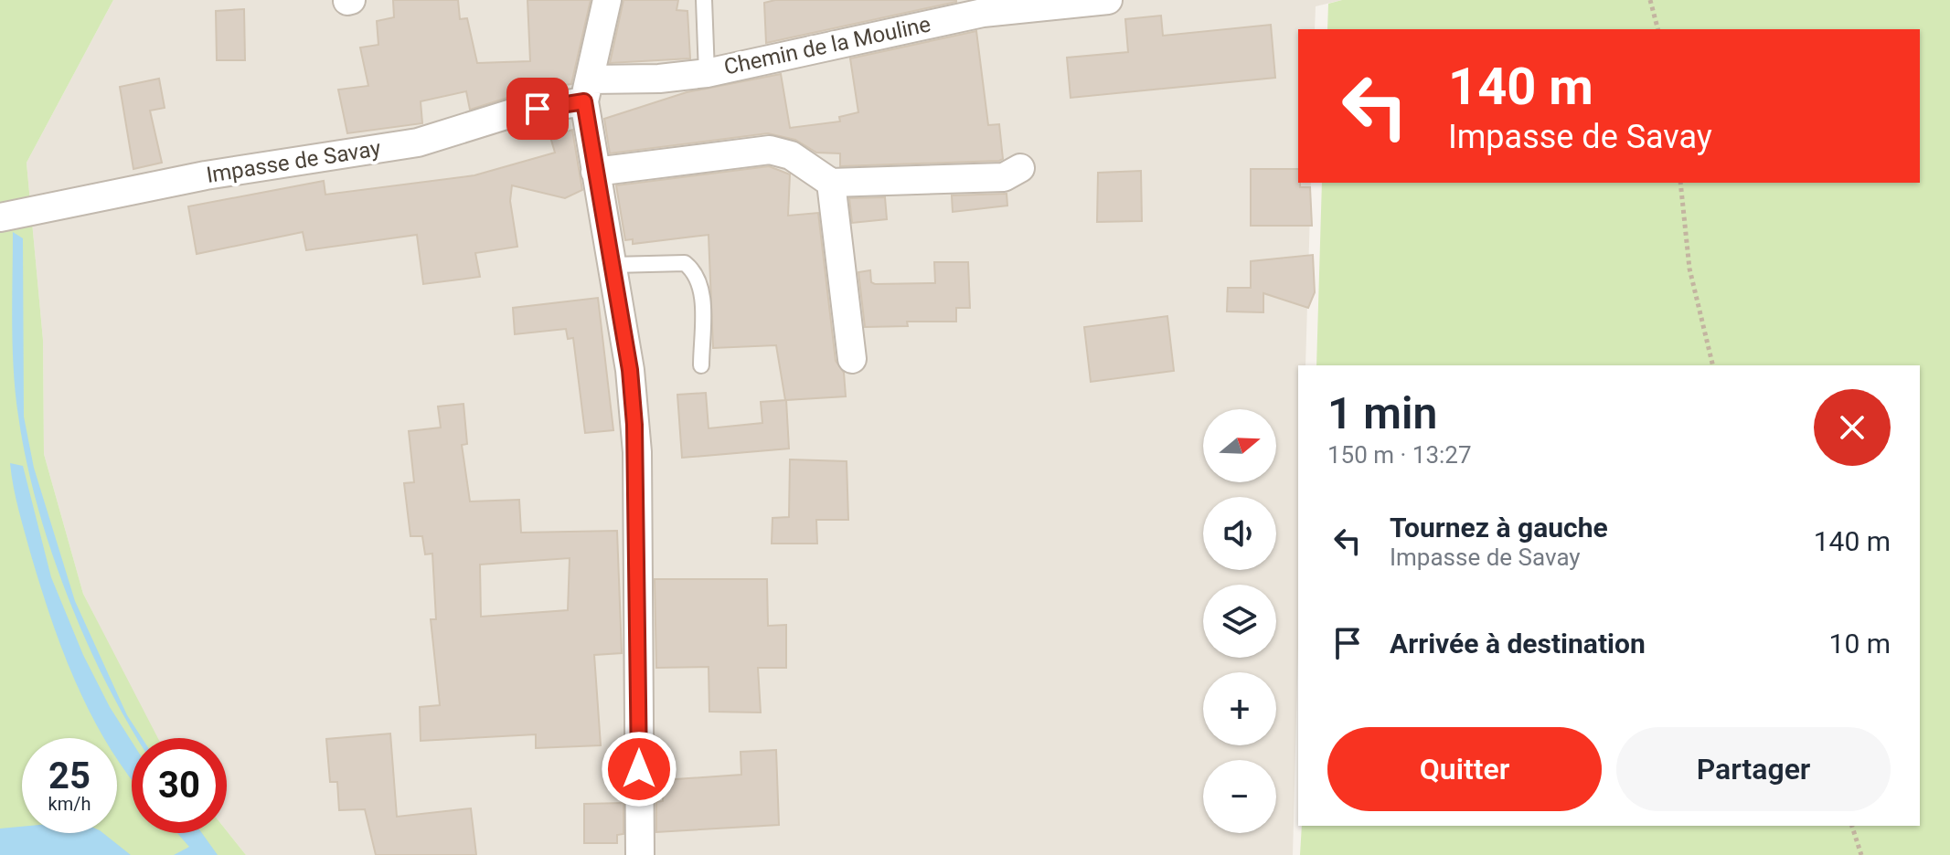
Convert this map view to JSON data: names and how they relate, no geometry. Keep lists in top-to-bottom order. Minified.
{"streets":{"street":["Chemin de la Mouline","Impasse de Savay"]},"crossings":[["Chemin de la Mouline","Impasse de Savay"]],"north":"right","page":{"turn":["140 m","Impasse de Savay"],"heading":["1 min","150 m · 13:27"],"map_buttons":["+","−"],"list":[{"name":"Tournez à gauche","note":"Impasse de Savay","value":"140 m"},{"name":"Arrivée à destination","value":"10 m"}],"buttons":["Quitter","Partager"],"speed":"25 km/h","limit":"30"}}
